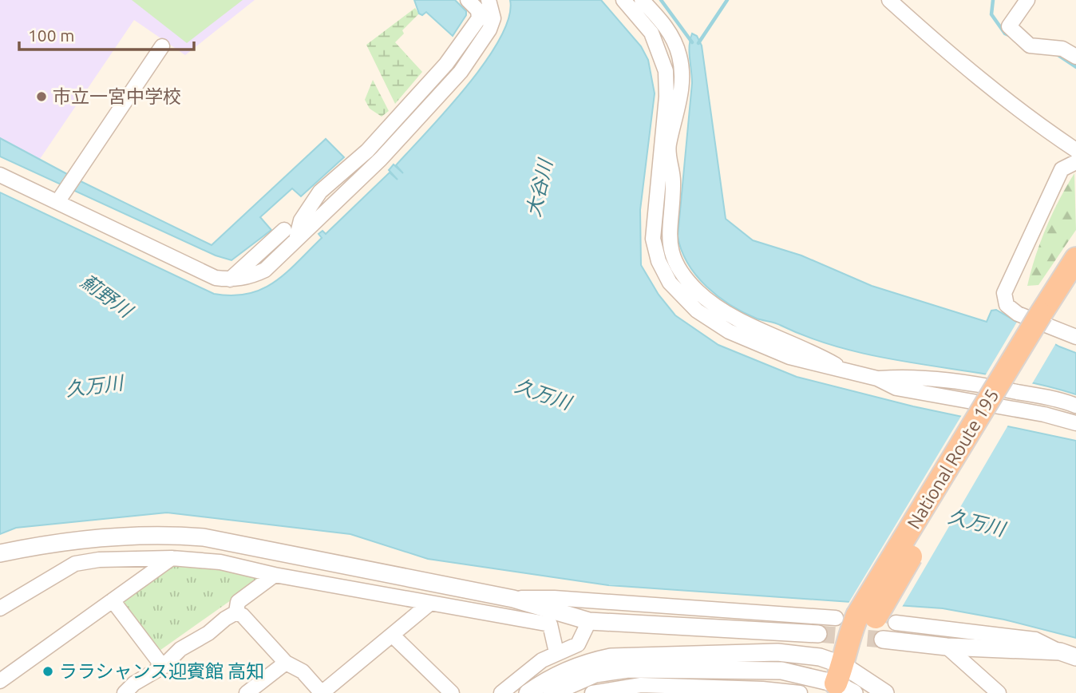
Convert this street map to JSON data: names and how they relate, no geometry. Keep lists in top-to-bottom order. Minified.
{"streets":{"highway":["National Route 195"]},"water":["大谷川","薊野川","久万川"],"places":["市立一宮中学校","ララシャンス迎賓館 高知"],"scale_bar":"100 m"}
